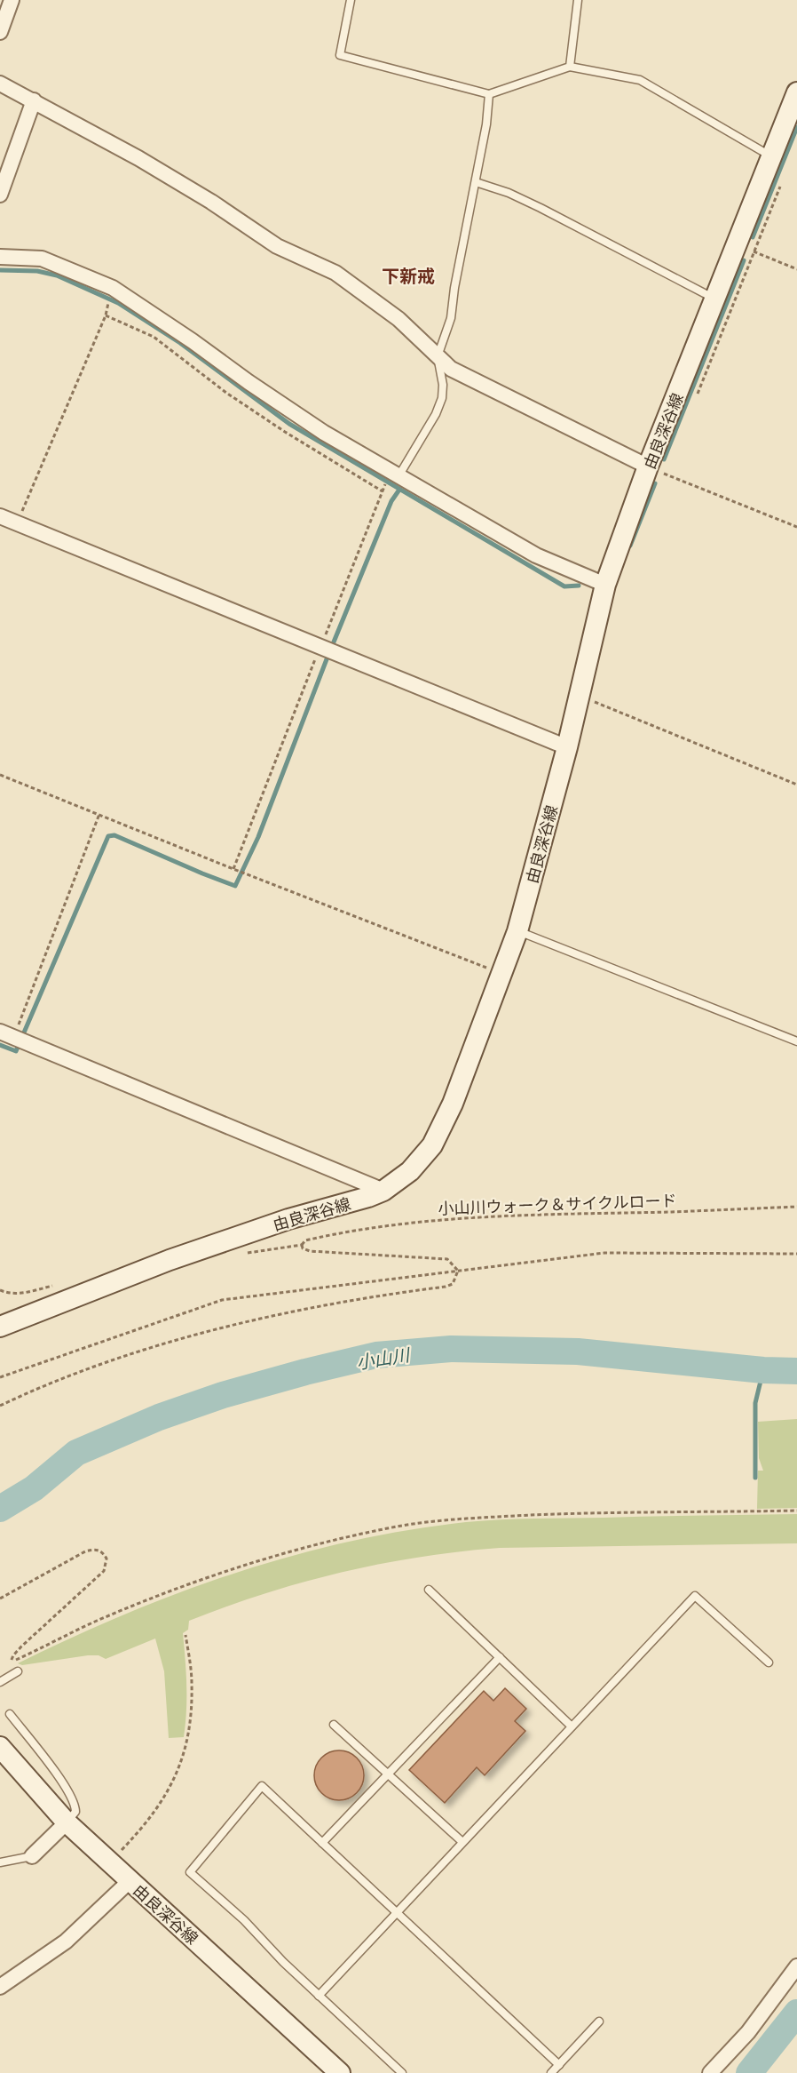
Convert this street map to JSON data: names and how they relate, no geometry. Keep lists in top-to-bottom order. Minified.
{"streets":{"main road":["由良深谷線"],"path":["小山川ウォーク＆サイクルロード"]},"districts":["下新戒"],"water":["小山川"]}
